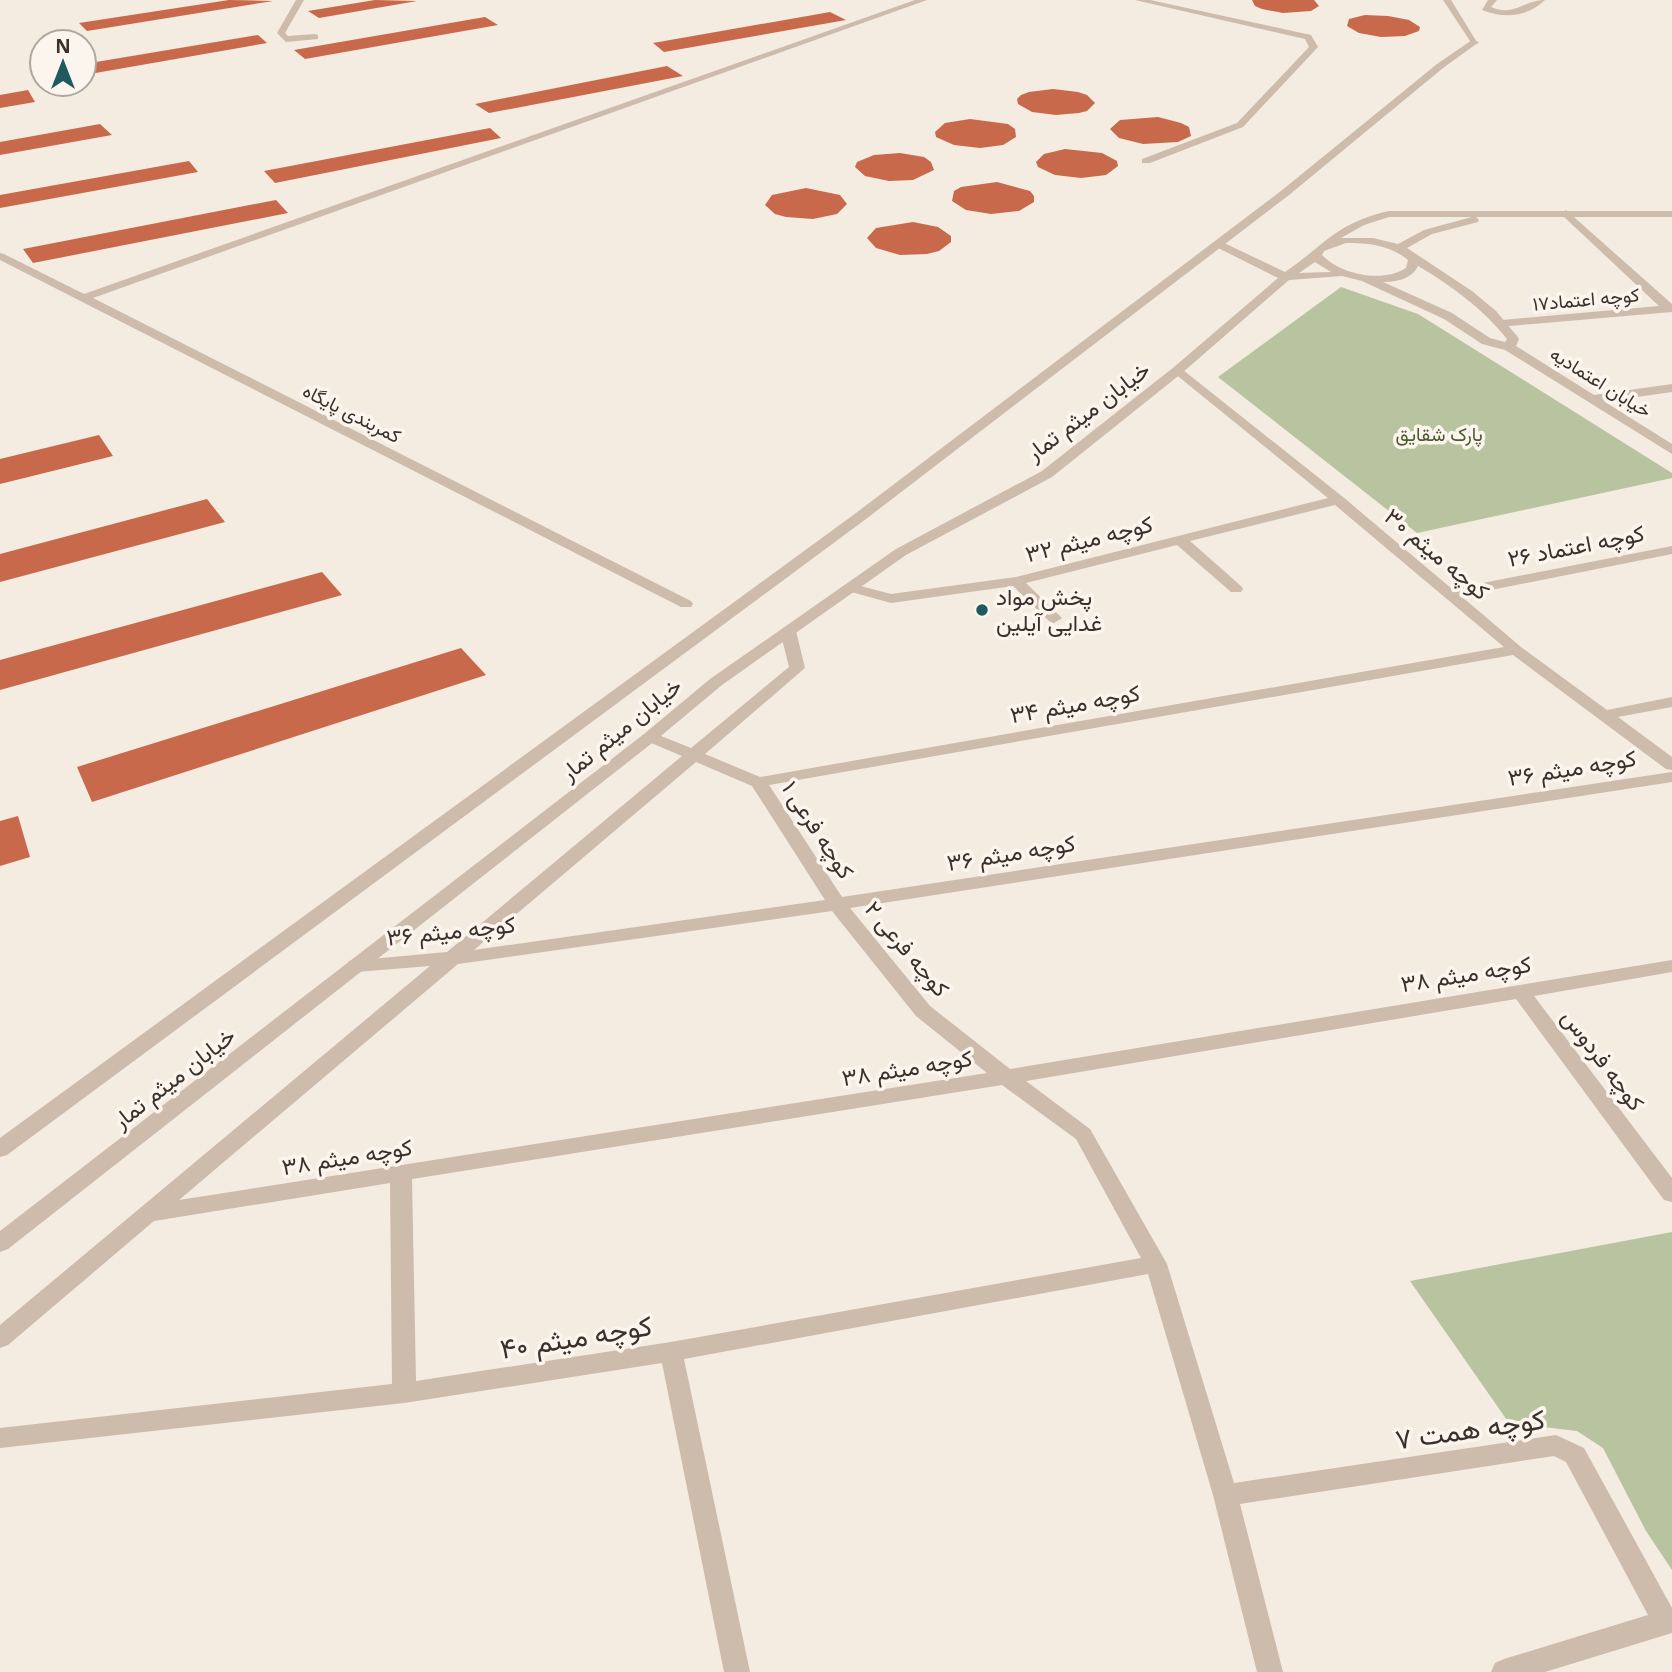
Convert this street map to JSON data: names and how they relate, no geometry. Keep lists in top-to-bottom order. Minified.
{"streets":{"street":["کوچه اعتماد۱۷","خیابان اعتمادیه","خیابان میثم تمار","کمربندی پایگاه","کوچه میثم ۳۲","کوچه اعتماد ۲۶","کوچه میثم ۳۰","کوچه میثم ۳۴","کوچه میثم ۳۶","کوچه فرعی ۱","کوچه فرعی ۲","کوچه میثم ۳۸","کوچه فردوس","کوچه میثم ۴۰","کوچه همت ۷"]},"crossings":[["خیابان میثم تمار","کوچه میثم ۳۲"],["خیابان میثم تمار","کوچه میثم ۳۰"],["خیابان میثم تمار","کوچه میثم ۳۶"],["کوچه میثم ۳۲","کوچه میثم ۳۰"],["کوچه اعتماد ۲۶","کوچه میثم ۳۰"],["کوچه میثم ۳۰","کوچه میثم ۳۴"],["کوچه میثم ۳۴","کوچه فرعی ۱"],["کوچه میثم ۳۶","کوچه فرعی ۱"],["کوچه میثم ۳۶","کوچه فرعی ۲"],["کوچه فرعی ۱","کوچه فرعی ۲"],["کوچه فرعی ۲","کوچه میثم ۳۸"],["کوچه فرعی ۲","کوچه میثم ۴۰"],["کوچه فرعی ۲","کوچه همت ۷"],["کوچه میثم ۳۸","کوچه فردوس"]],"parks":["پارک شقایق"],"places":["پخش مواد غدایی آیلین"],"north":"top"}
